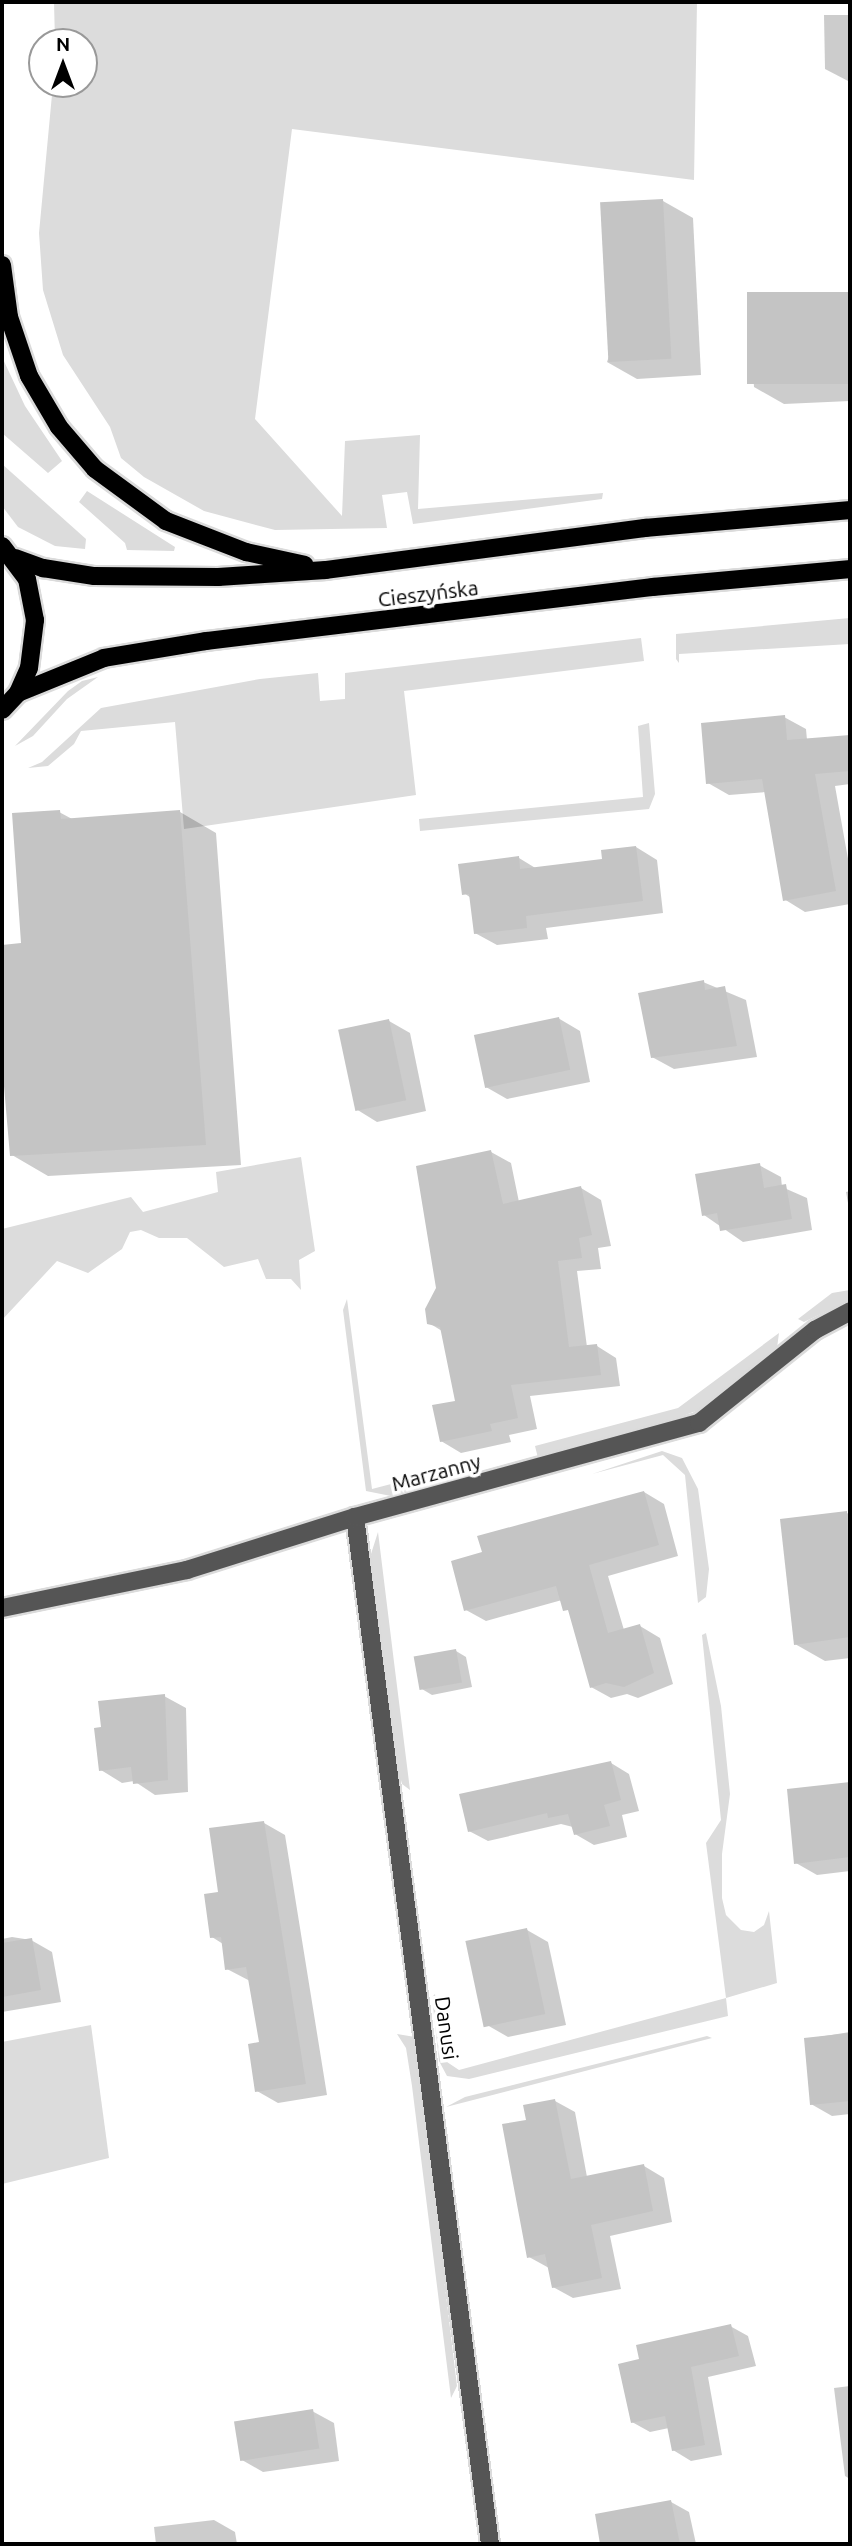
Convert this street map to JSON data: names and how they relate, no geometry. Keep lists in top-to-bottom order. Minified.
{"streets":{"main road":["Cieszyńska"],"street":["Marzanny","Danusi"]},"crossings":[["Marzanny","Danusi"]],"north":"top"}
